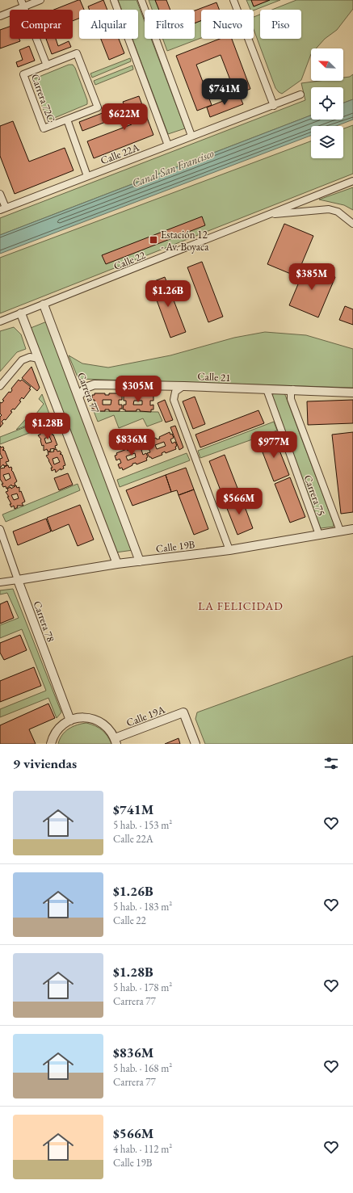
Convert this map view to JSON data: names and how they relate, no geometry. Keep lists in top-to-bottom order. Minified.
{"streets":{"street":["Carrera 72C","Calle 22A","Calle 22","Calle 21","Carrera 77","Carrera 75","Calle 19B","Carrera 78","Calle 19A"]},"crossings":[["Carrera 72C","Calle 22A"],["Calle 22","Carrera 77"],["Calle 21","Carrera 77"],["Calle 21","Carrera 75"],["Carrera 77","Calle 19B"],["Carrera 75","Calle 19B"],["Calle 19B","Carrera 78"]],"districts":["LA FELICIDAD"],"water":["Canal San Francisco"],"places":{"transit":["Estación 12 - Av. Boyaca"]},"north":"top left","page":{"chip":["Comprar","Alquilar","Filtros","Nuevo","Piso"],"price":["$741M","$622M","$385M","$1.26B","$305M","$1.28B","$836M","$977M","$566M"],"heading":"9 viviendas","list":[{"name":"$741M","note":"5 hab. · 153 m² · Calle 22A"},{"name":"$1.26B","note":"5 hab. · 183 m² · Calle 22"},{"name":"$1.28B","note":"5 hab. · 178 m² · Carrera 77"},{"name":"$836M","note":"5 hab. · 168 m² · Carrera 77"},{"name":"$566M","note":"4 hab. · 112 m² · Calle 19B"}]}}
